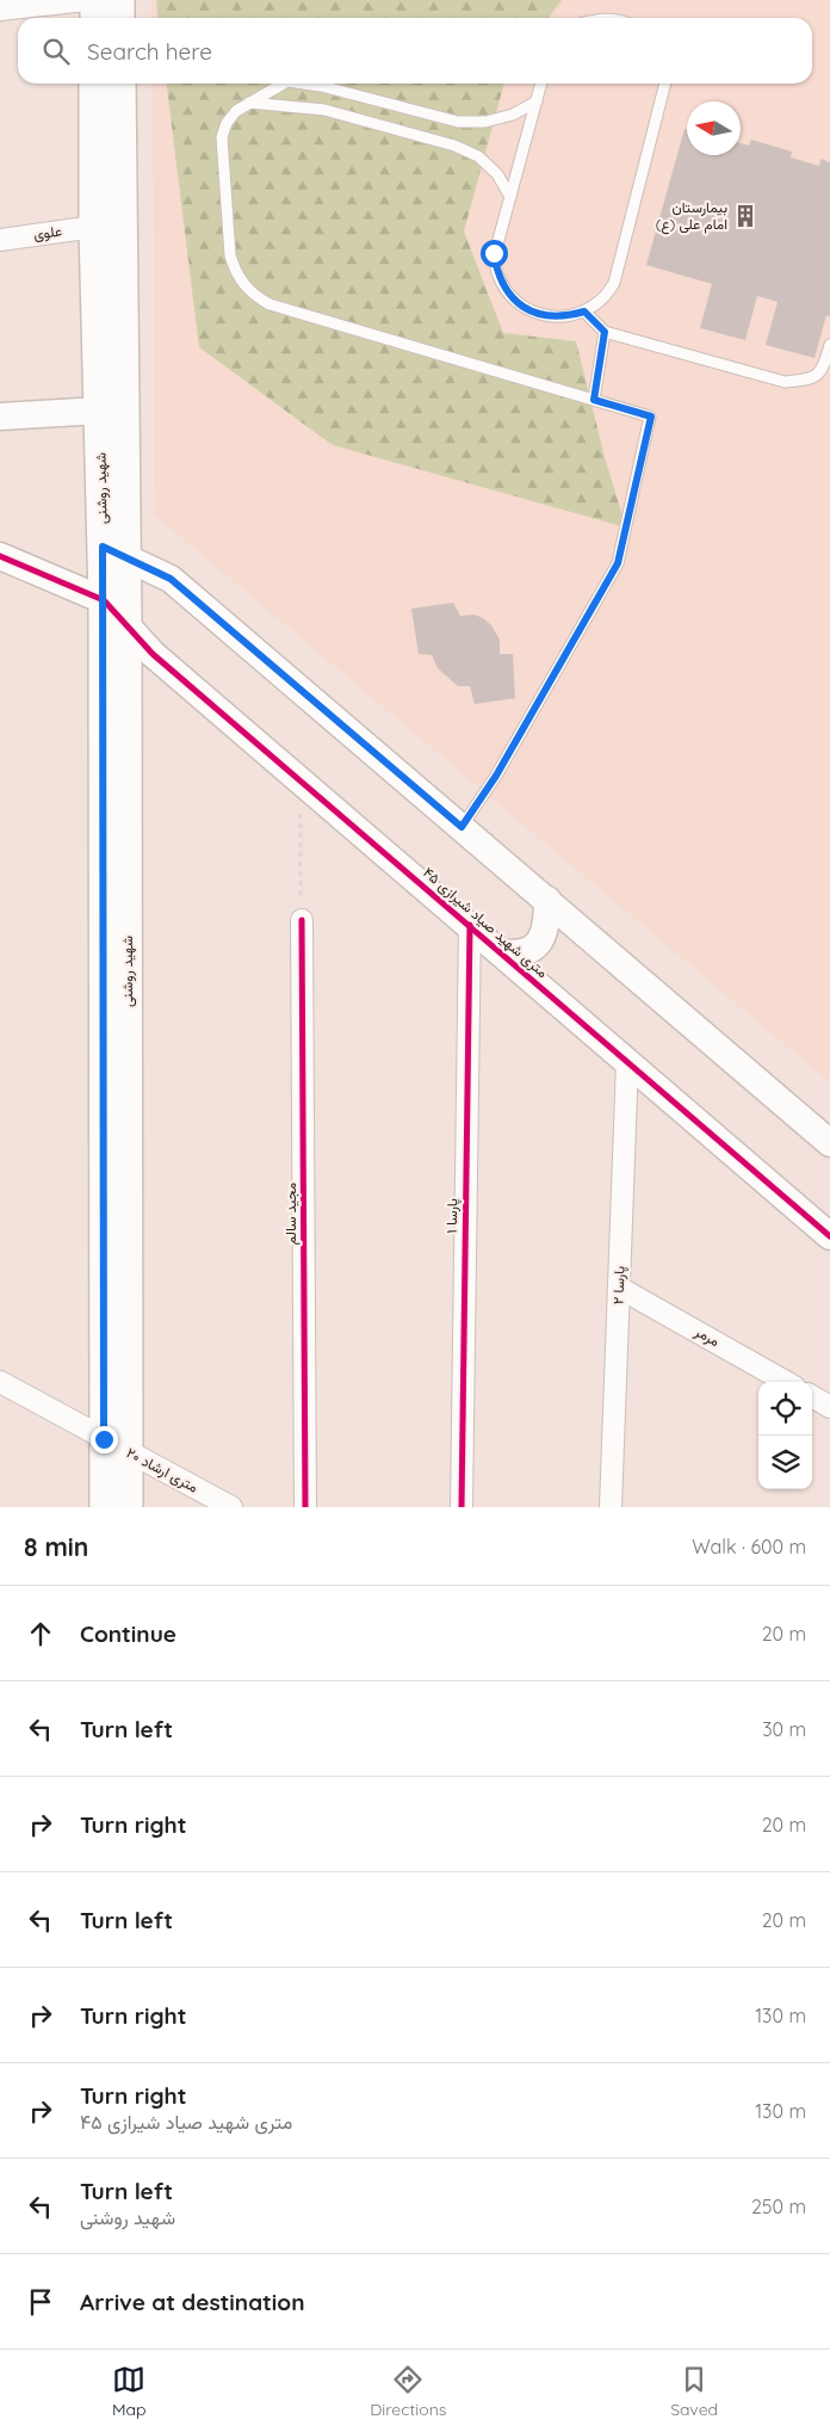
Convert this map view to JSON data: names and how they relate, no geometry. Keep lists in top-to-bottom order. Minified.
{"streets":{"main road":["شهید روشنی"],"street":["علوی","۴۵ متری شهید صیاد شیرازی","مجید سالم","پارسا ۱","پارسا ۲","مرمر","۲۰ متری ارشاد"]},"crossings":[["علوی","شهید روشنی"],["شهید روشنی","۴۵ متری شهید صیاد شیرازی"],["شهید روشنی","۲۰ متری ارشاد"],["۴۵ متری شهید صیاد شیرازی","پارسا ۱"],["۴۵ متری شهید صیاد شیرازی","پارسا ۲"],["پارسا ۲","مرمر"]],"places":{"building":["بیمارستان امام علی (ع)"]},"north":"left","page":{"search":"Search here","heading":["8 min","Walk · 600 m"],"list":[["Continue","20 m"],["Turn left","30 m"],["Turn right","20 m"],["Turn left","20 m"],["Turn right","130 m"],["Turn right","۴۵ متری شهید صیاد شیرازی","130 m"],["Turn left","شهید روشنی","250 m"],"Arrive at destination"],"nav":["Map","Directions","Saved"]}}
